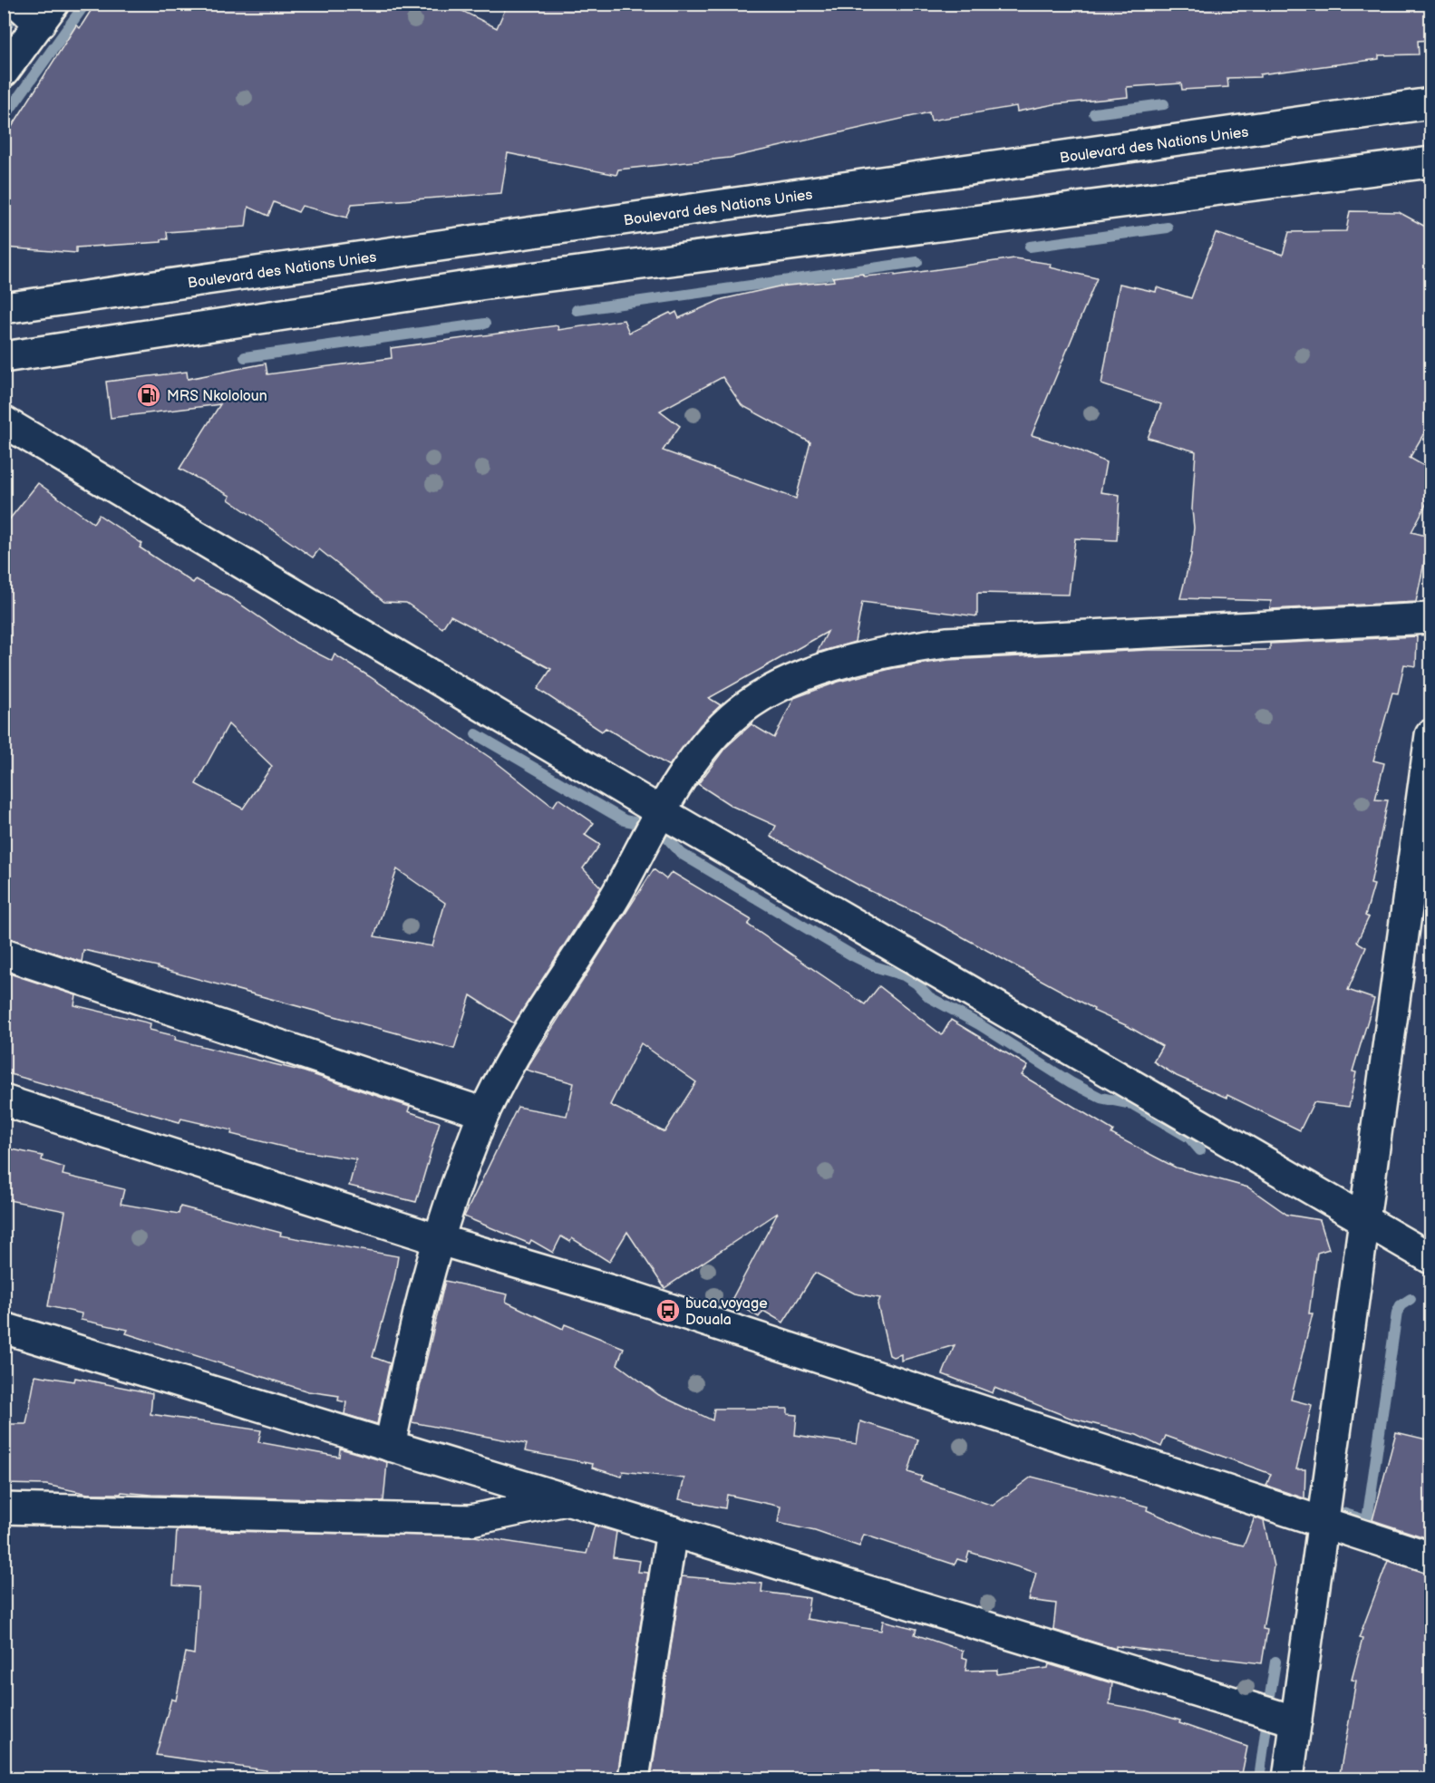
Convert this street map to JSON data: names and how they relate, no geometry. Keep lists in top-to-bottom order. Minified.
{"streets":{"street":["Boulevard des Nations Unies"]},"places":{"fuel station":["MRS Nkololoun"],"bus stop":["buca voyage Douala"]}}
